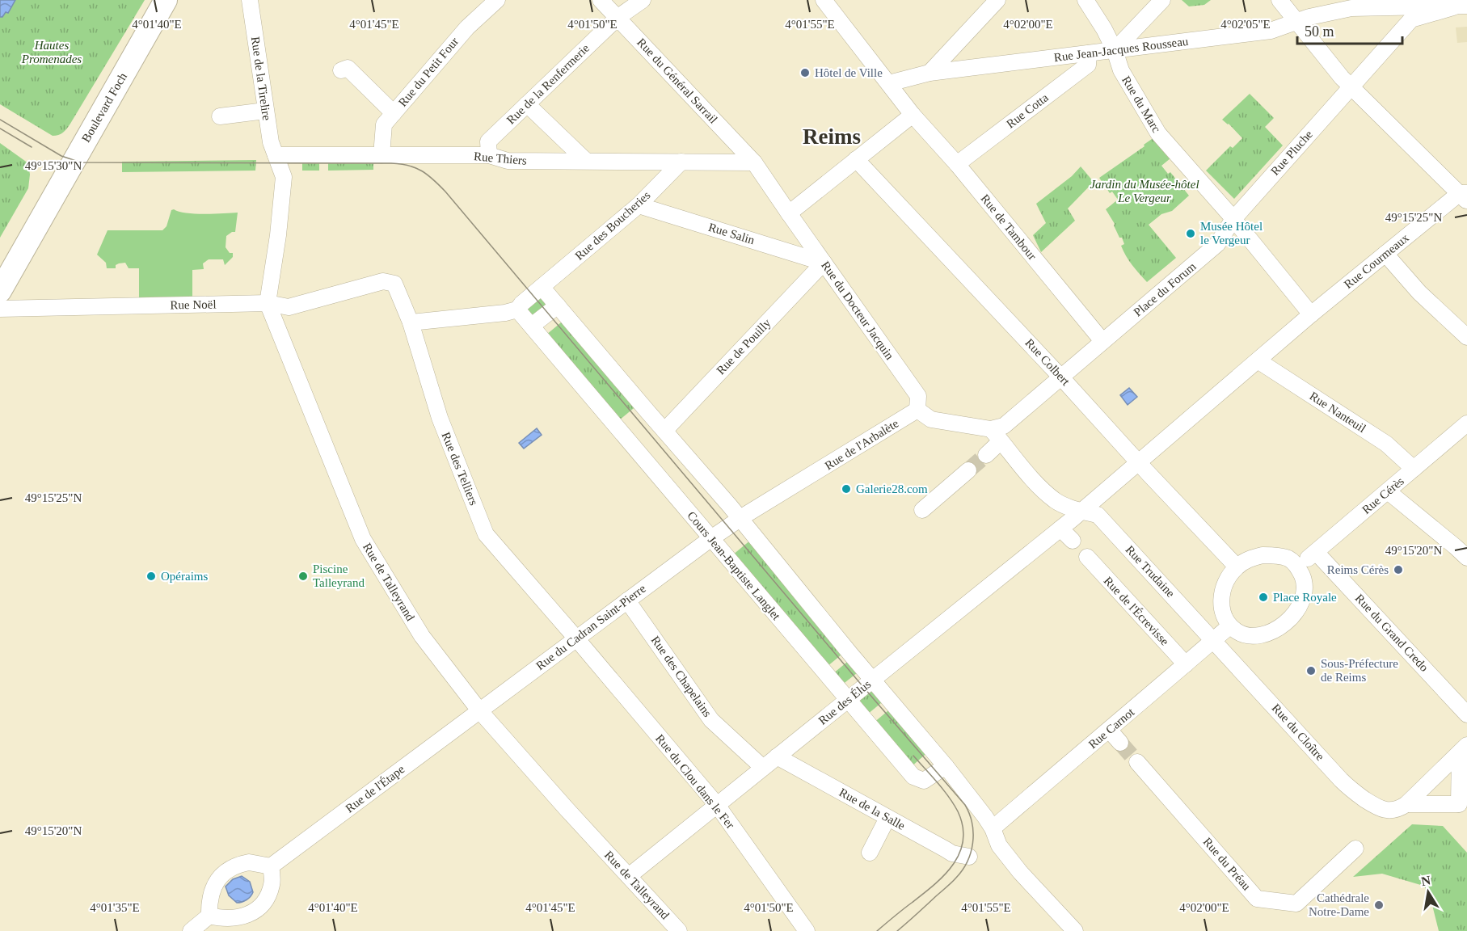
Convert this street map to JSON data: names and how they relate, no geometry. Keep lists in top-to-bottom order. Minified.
{"streets":{"main road":["Boulevard Foch"],"street":["Rue Jean-Jacques Rousseau","Rue du Petit Four","Rue de la Tirelire","Rue du Général Sarrail","Rue de la Renfermerie","Rue du Marc","Rue Cotta","Rue Pluche","Rue Thiers","Rue des Boucheries","Rue de Tambour","Rue Salin","Rue Courmeaux","Place du Forum","Rue Noël","Rue du Docteur Jacquin","Rue de Pouilly","Rue Colbert","Rue Nanteuil","Rue de l'Arbalète","Rue des Telliers","Rue Cérès","Cours Jean-Baptiste Langlet","Rue Trudaine","Rue de Talleyrand","Rue de l'Écrevisse","Rue du Cadran Saint-Pierre","Rue du Grand Credo","Rue des Chapelains","Rue des Élus","Rue Carnot","Rue du Cloître","Rue du Clou dans le Fer","Rue de l'Étape","Rue de la Salle","Rue du Préau"]},"crossings":[["Rue Jean-Jacques Rousseau","Rue du Marc"],["Rue Jean-Jacques Rousseau","Rue Cotta"],["Rue Jean-Jacques Rousseau","Rue Pluche"],["Rue Jean-Jacques Rousseau","Rue de Tambour"],["Rue du Petit Four","Rue Thiers"],["Rue de la Tirelire","Rue Thiers"],["Rue du Général Sarrail","Rue de la Renfermerie"],["Rue du Général Sarrail","Rue Thiers"],["Rue du Général Sarrail","Rue du Docteur Jacquin"],["Rue de la Renfermerie","Rue Thiers"],["Rue du Marc","Rue Pluche"],["Rue du Marc","Place du Forum"],["Rue Cotta","Rue de Tambour"],["Rue Pluche","Place du Forum"],["Rue Thiers","Rue des Boucheries"],["Rue des Boucheries","Rue Salin"],["Rue de Tambour","Place du Forum"],["Rue Salin","Rue du Docteur Jacquin"],["Rue Salin","Rue de Pouilly"],["Place du Forum","Rue Colbert"],["Rue Noël","Rue des Telliers"],["Rue Noël","Rue de Talleyrand"],["Rue du Docteur Jacquin","Rue de Pouilly"],["Rue du Docteur Jacquin","Rue de l'Arbalète"],["Rue Colbert","Rue Cérès"],["Rue Colbert","Rue Carnot"],["Rue Nanteuil","Rue Cérès"],["Rue de l'Arbalète","Cours Jean-Baptiste Langlet"],["Rue de l'Arbalète","Rue du Cadran Saint-Pierre"],["Rue des Telliers","Rue du Cadran Saint-Pierre"],["Rue des Telliers","Rue du Clou dans le Fer"],["Rue Cérès","Rue du Grand Credo"],["Rue Cérès","Rue Carnot"],["Cours Jean-Baptiste Langlet","Rue du Cadran Saint-Pierre"],["Cours Jean-Baptiste Langlet","Rue des Élus"],["Rue Trudaine","Rue Carnot"],["Rue Trudaine","Rue du Cloître"],["Rue de Talleyrand","Rue du Cadran Saint-Pierre"],["Rue de Talleyrand","Rue des Élus"],["Rue de Talleyrand","Rue de l'Étape"],["Rue de l'Écrevisse","Rue Carnot"],["Rue du Cadran Saint-Pierre","Rue des Chapelains"],["Rue du Cadran Saint-Pierre","Rue du Clou dans le Fer"],["Rue du Cadran Saint-Pierre","Rue de l'Étape"],["Rue des Chapelains","Rue des Élus"],["Rue des Élus","Rue du Clou dans le Fer"],["Rue des Élus","Rue de la Salle"],["Rue Carnot","Rue du Cloître"]],"districts":["Reims"],"parks":["Hautes Promenades","Jardin du Musée-hôtel Le Vergeur"],"places":["Hôtel de Ville","Musée Hôtel le Vergeur","Galerie28.com","Reims Cérès","Opéraims","Piscine Talleyrand","Place Royale","Sous-Préfecture de Reims","Cathédrale Notre-Dame"],"scale_bar":"50 m","north":"top","coordinates":["4°01'40\"E","4°01'45\"E","4°01'50\"E","4°01'55\"E","4°02'00\"E","4°02'05\"E","49°15'30\"N","49°15'25\"N","49°15'20\"N","4°01'35\"E"]}
